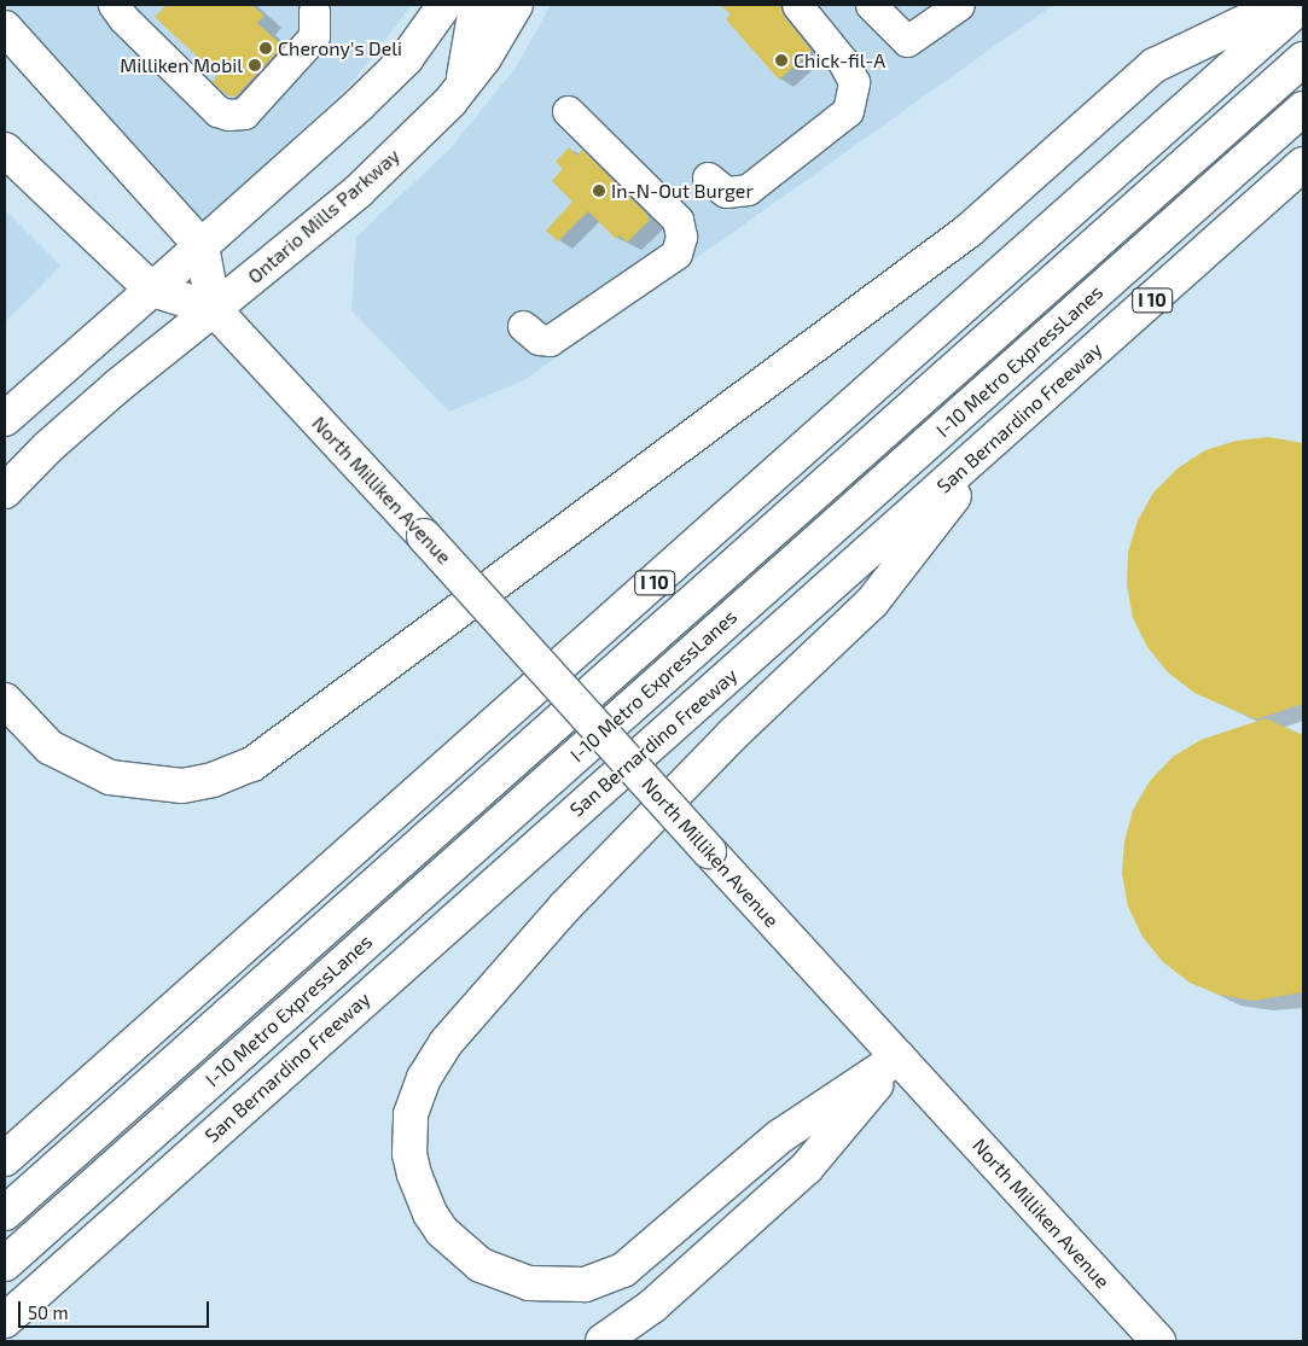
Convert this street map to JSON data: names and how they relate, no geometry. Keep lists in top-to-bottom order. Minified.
{"streets":{"main road":["Ontario Mills Parkway","I 10","I-10 Metro ExpressLanes","San Bernardino Freeway","North Milliken Avenue"]},"crossings":[["Ontario Mills Parkway","North Milliken Avenue"]],"places":["Cherony's Deli","Chick-fil-A","Milliken Mobil","In-N-Out Burger"],"scale_bar":"50 m"}
